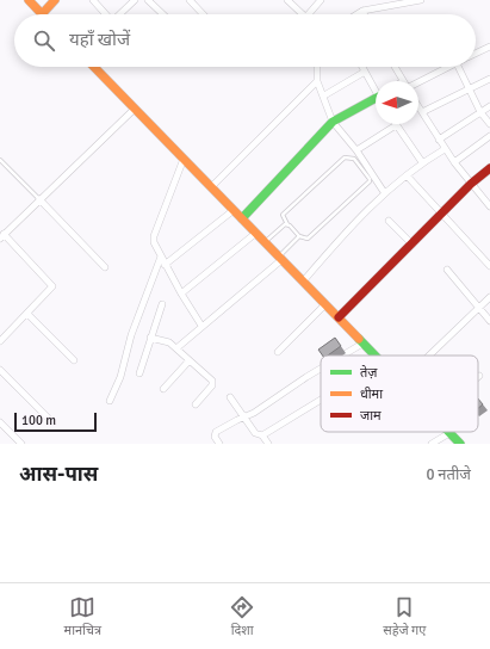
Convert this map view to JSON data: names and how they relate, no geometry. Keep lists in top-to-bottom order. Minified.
{"legend":["तेज़","धीमा","जाम"],"scale_bar":"100 m","north":"left","page":{"search":"यहाँ खोजें","scale":"100 m","heading":["आस-पास","0 नतीजे"],"nav":["मानचित्र","दिशा","सहेजे गए"]}}
